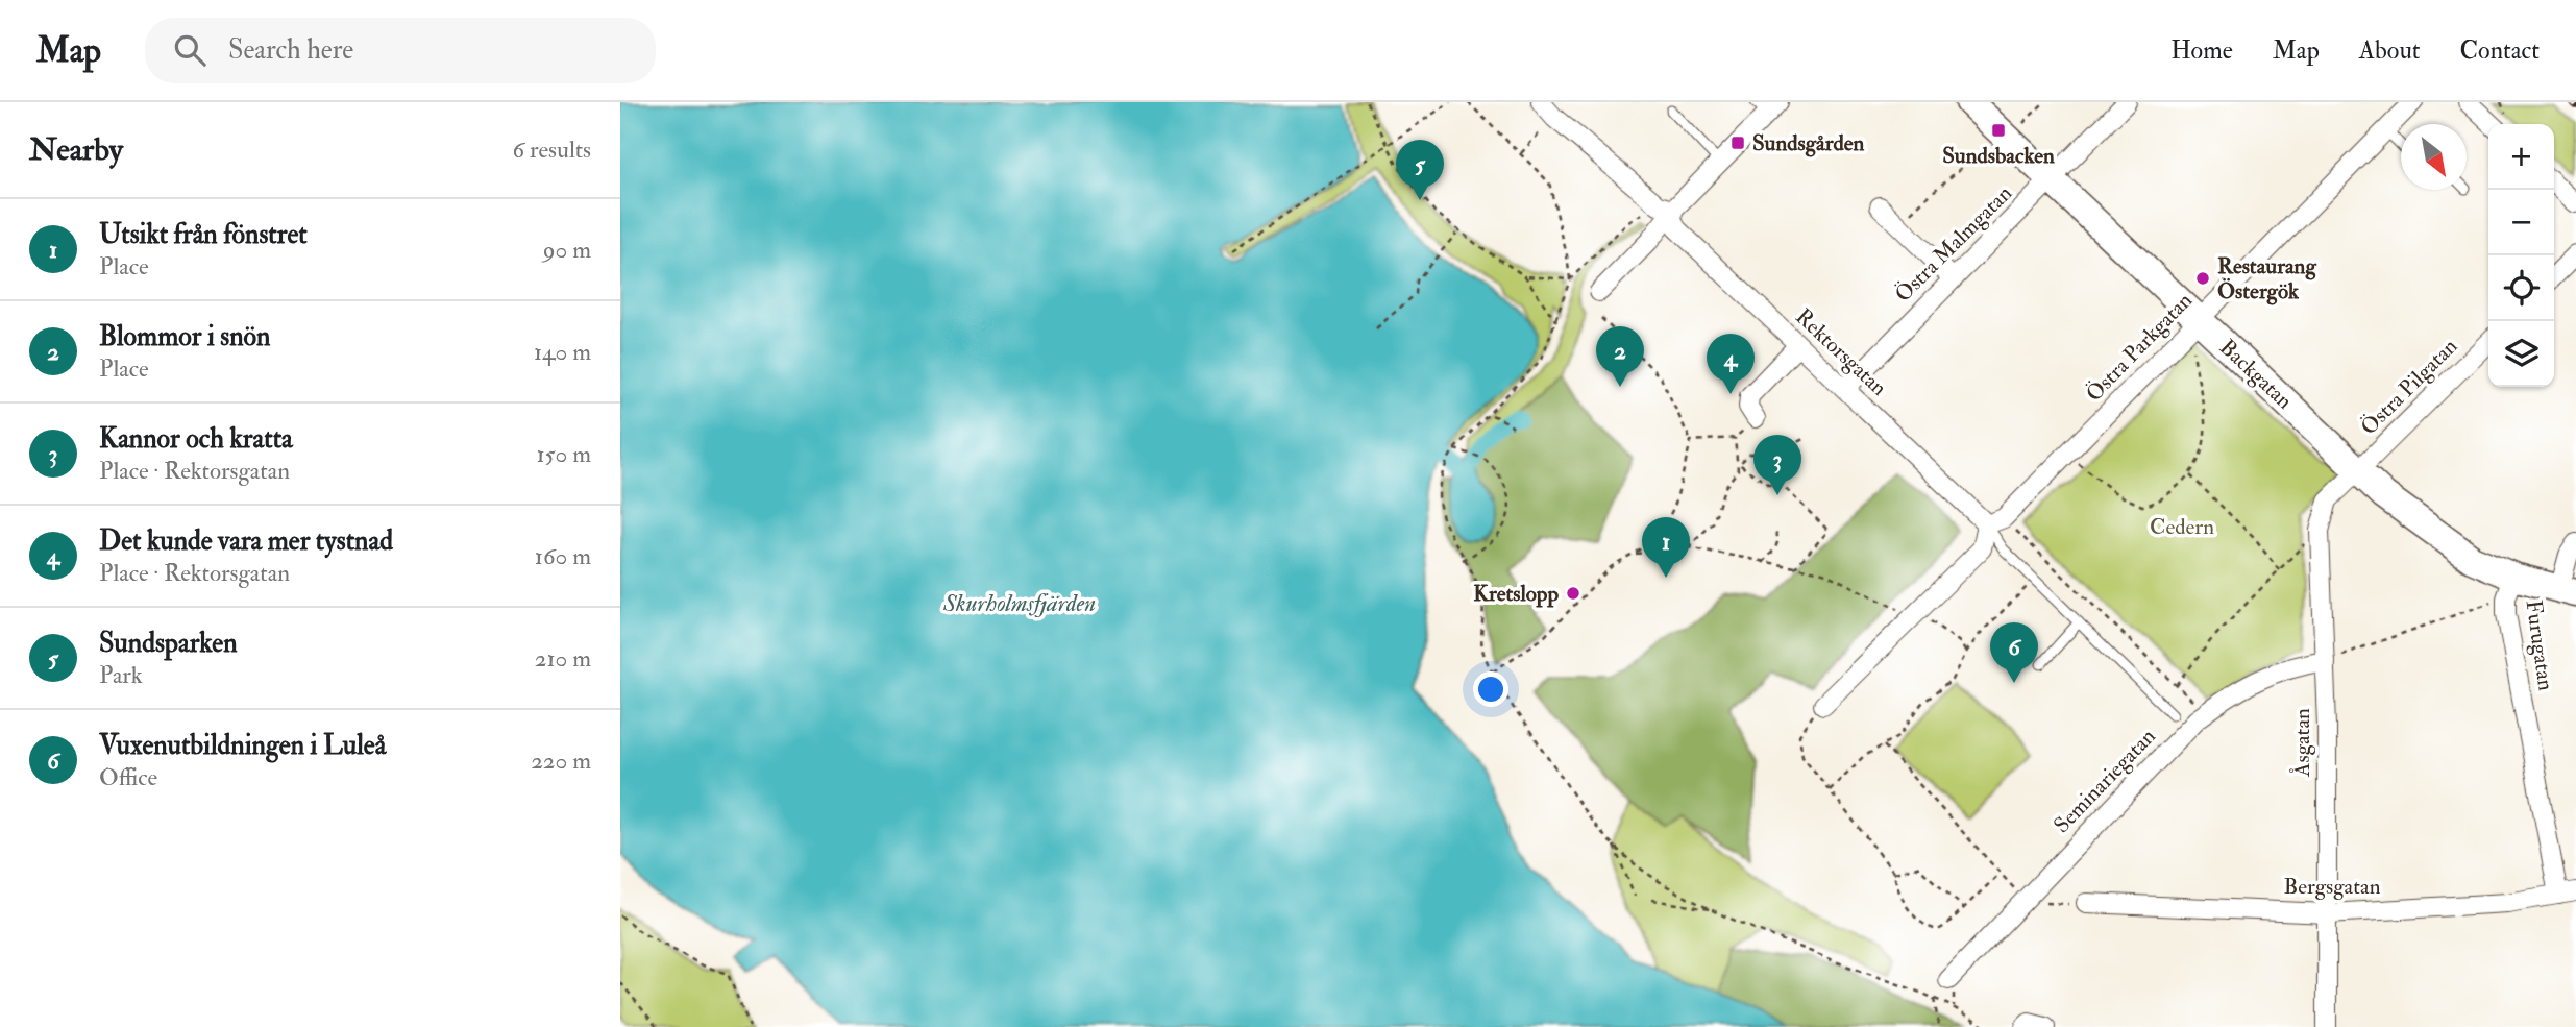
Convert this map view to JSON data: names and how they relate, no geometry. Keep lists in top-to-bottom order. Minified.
{"streets":{"street":["Östra Malmgatan","Östra Parkgatan","Rektorsgatan","Backgatan","Östra Pilgatan","Furugatan","Åsgatan","Seminariegatan","Bergsgatan"]},"crossings":[["Östra Malmgatan","Rektorsgatan"],["Östra Malmgatan","Backgatan"],["Östra Parkgatan","Rektorsgatan"],["Östra Parkgatan","Backgatan"],["Backgatan","Östra Pilgatan"],["Backgatan","Furugatan"],["Backgatan","Åsgatan"],["Östra Pilgatan","Åsgatan"],["Furugatan","Bergsgatan"],["Åsgatan","Seminariegatan"],["Åsgatan","Bergsgatan"]],"water":["Skurholmsfjärden"],"parks":["Cedern"],"places":{"transit":["Sundsbacken","Sundsgården"],"other":["Restaurang Östergök","Kretslopp"]},"north":"bottom right","page":{"header":"Map","search":"Search here","nav":["Home","Map","About","Contact"],"heading":["Nearby","6 results"],"map_buttons":["+","−"],"pins":["5","2","4","3","1","6"],"list":[{"mark":"1","name":"Utsikt från fönstret","note":"Place","value":"90 m"},{"mark":"2","name":"Blommor i snön","note":"Place","value":"140 m"},{"mark":"3","name":"Kannor och kratta","note":"Place · Rektorsgatan","value":"150 m"},{"mark":"4","name":"Det kunde vara mer tystnad","note":"Place · Rektorsgatan","value":"160 m"},{"mark":"5","name":"Sundsparken","note":"Park","value":"210 m"},{"mark":"6","name":"Vuxenutbildningen i Luleå","note":"Office","value":"220 m"}]}}
